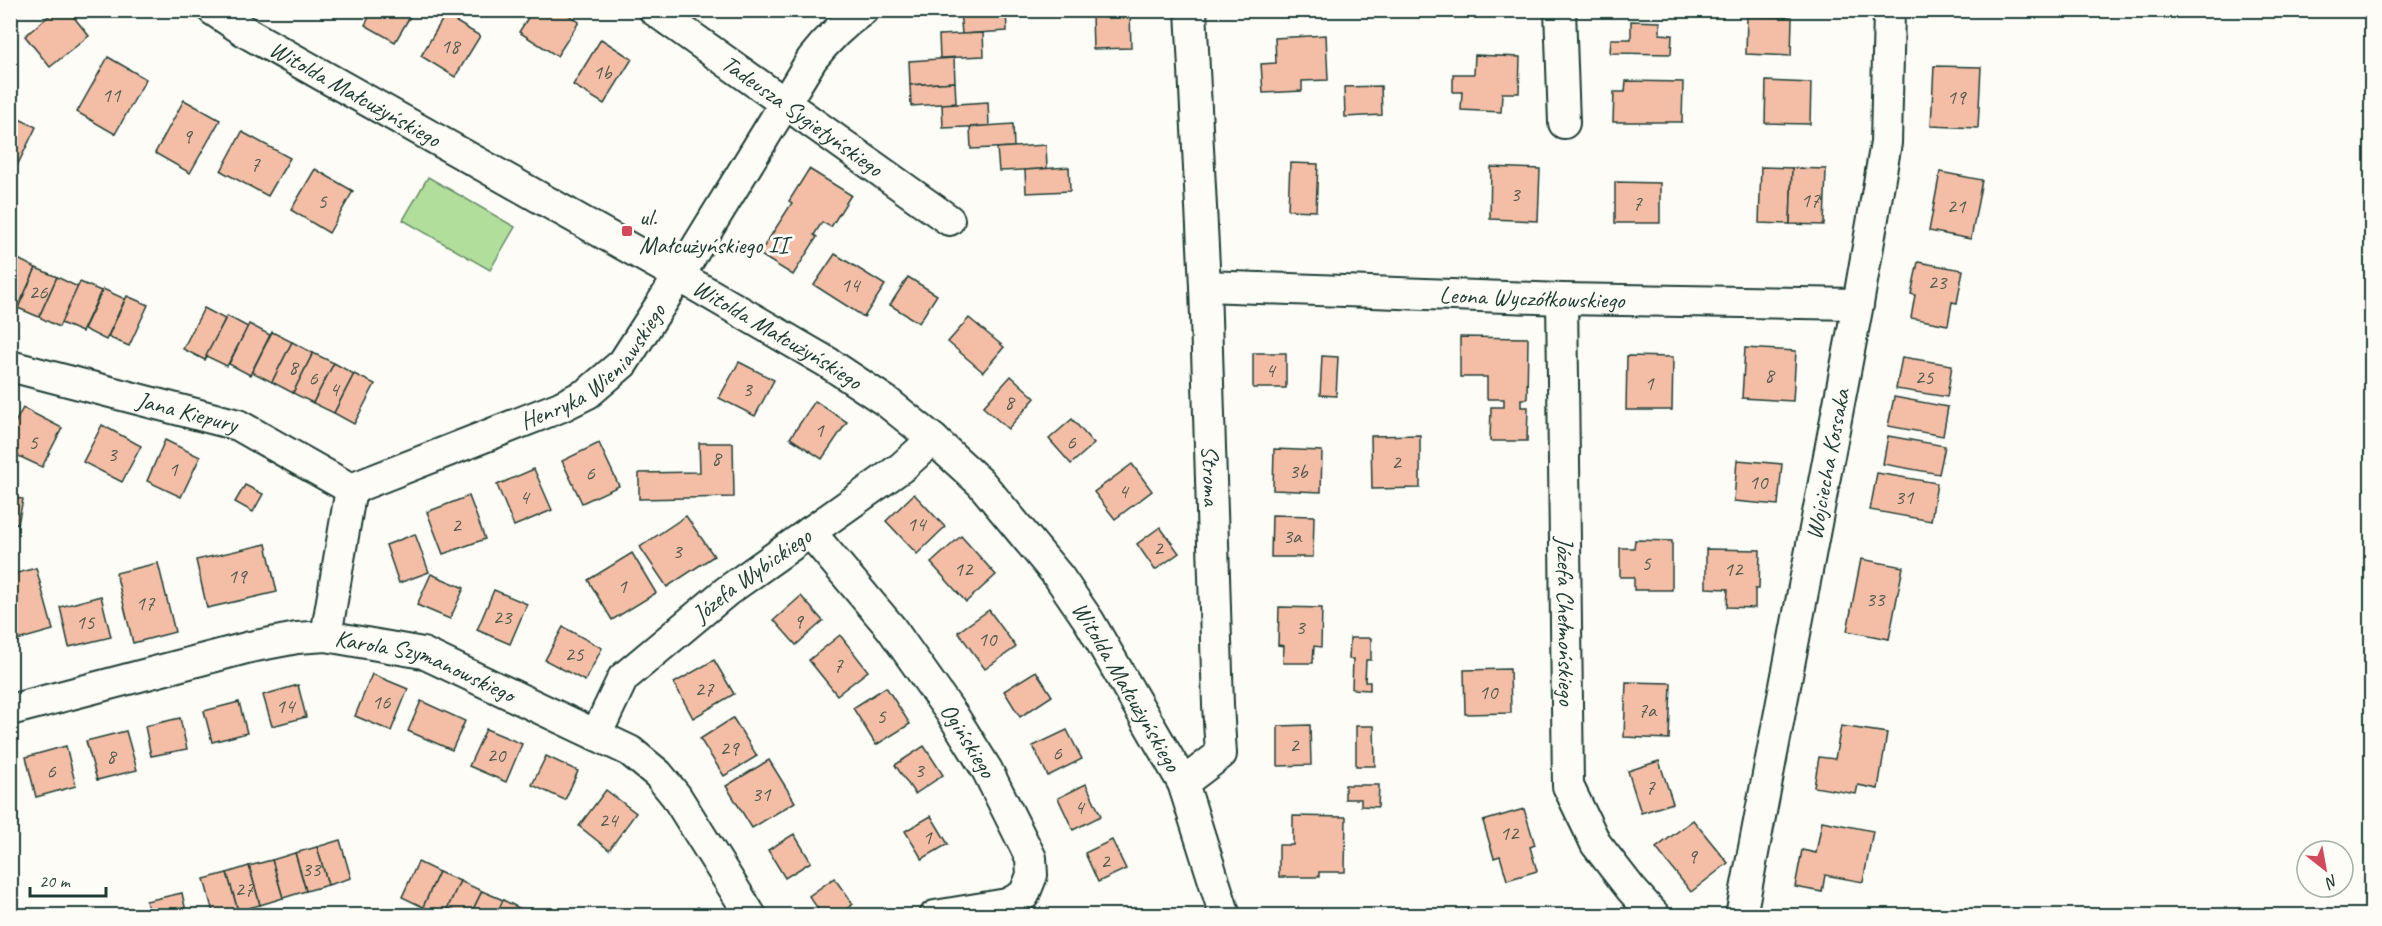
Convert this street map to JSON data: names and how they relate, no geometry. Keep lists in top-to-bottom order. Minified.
{"streets":{"street":["Witolda Małcużyńskiego","Tadeusza Sygietyńskiego","Leona Wyczółkowskiego","Henryka Wieniawskiego","Jana Kiepury","Wojciecha Kossaka","Stroma","Józefa Wybickiego","Józefa Chełmońskiego","Karola Szymanowskiego","Ogińskiego"]},"crossings":[["Witolda Małcużyńskiego","Henryka Wieniawskiego"],["Witolda Małcużyńskiego","Stroma"],["Witolda Małcużyńskiego","Józefa Wybickiego"],["Tadeusza Sygietyńskiego","Henryka Wieniawskiego"],["Leona Wyczółkowskiego","Wojciecha Kossaka"],["Leona Wyczółkowskiego","Stroma"],["Leona Wyczółkowskiego","Józefa Chełmońskiego"],["Henryka Wieniawskiego","Jana Kiepury"],["Józefa Wybickiego","Karola Szymanowskiego"],["Józefa Wybickiego","Ogińskiego"]],"places":{"transit":["ul. Małcużyńskiego II"]},"house_numbers":["18","1b","11","19","9","7","3","17","5","7","21","23","14","26","8","4","8","25","6","1","4","3","8","1","5","6","3","8","2","1","3b","6","10","4","4","31","14","2","3a","2","3","5","12","12","19","1","33","17","23","9","15","3","10","25","7","27","10","16","14","7a","5","2","29","6","20","8","3","6","7","31","4","24","12","1","9","2","33","27"],"scale_bar":"20 m","north":"bottom right"}
